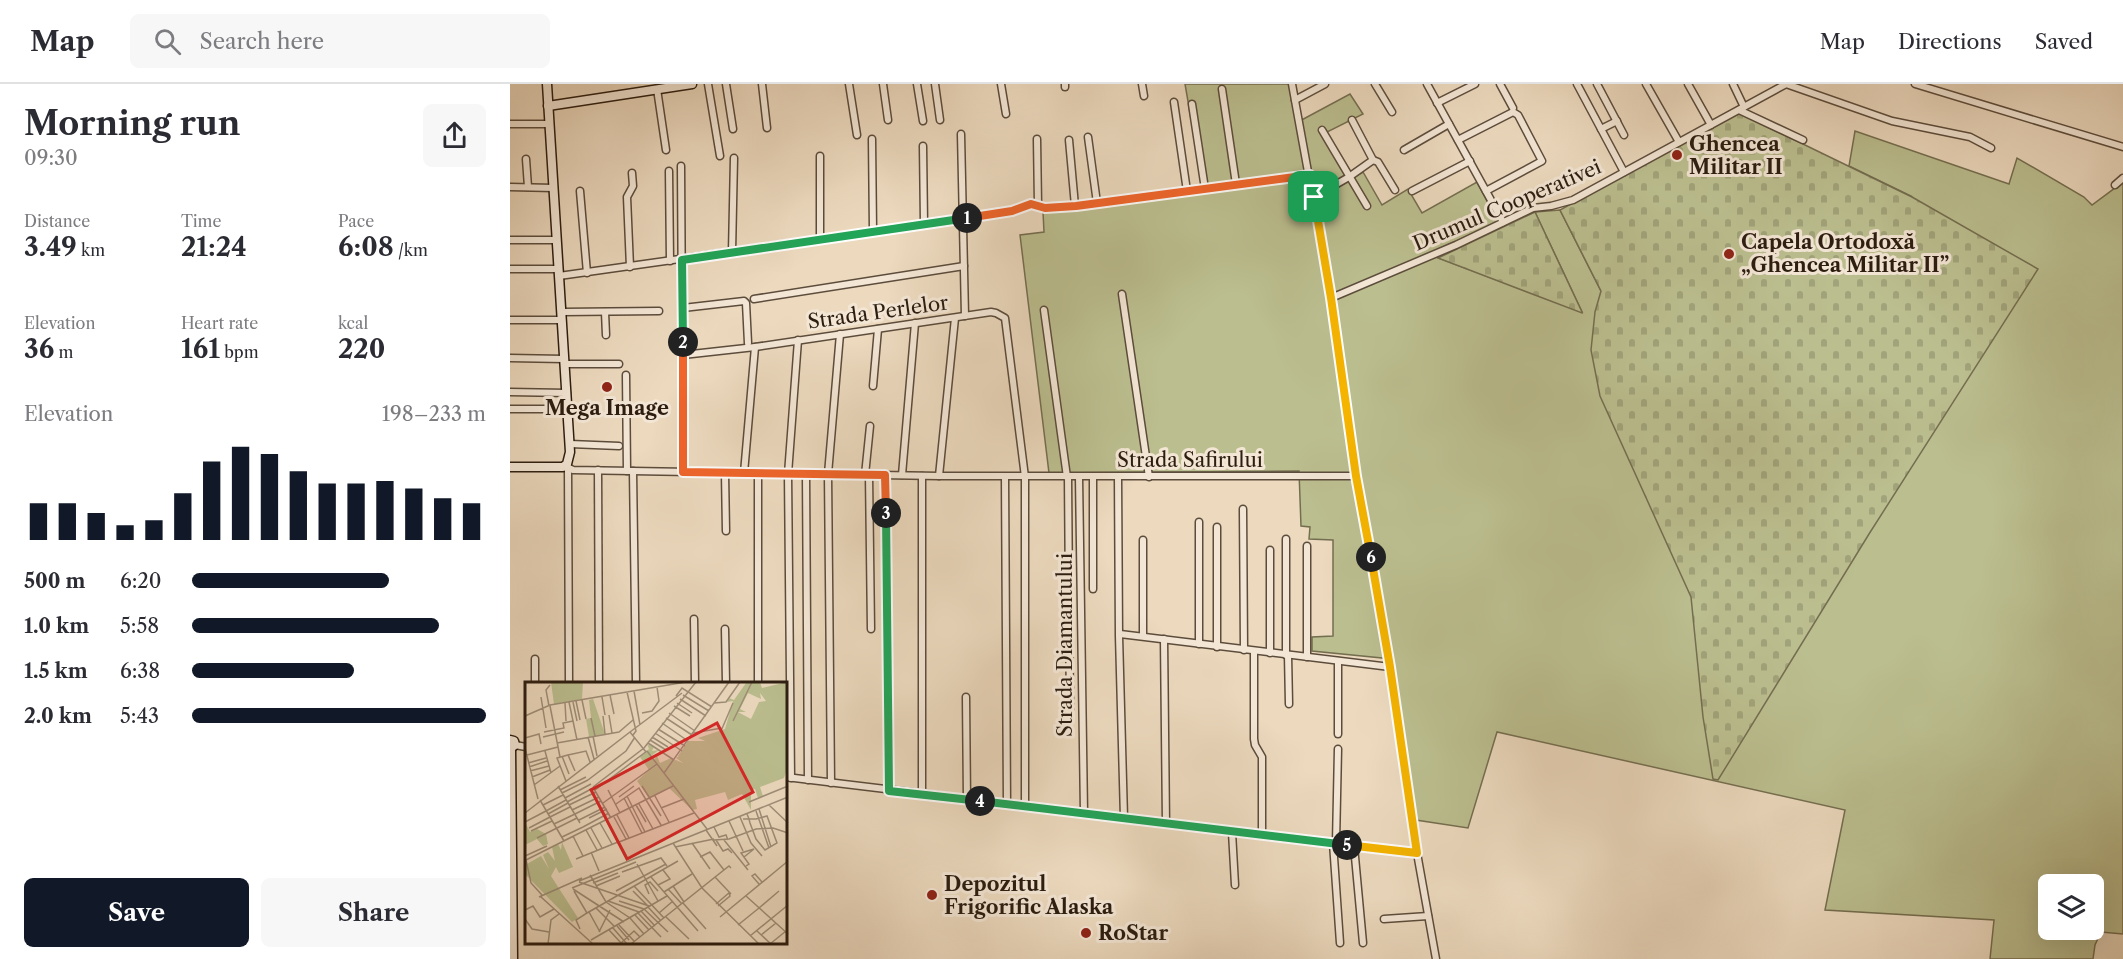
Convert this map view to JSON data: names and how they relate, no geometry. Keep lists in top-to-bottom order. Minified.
{"streets":{"street":["Drumul Cooperativei","Strada Perlelor","Strada Safirului","Strada Diamantului"]},"crossings":[["Strada Perlelor","Strada Safirului"],["Strada Safirului","Strada Diamantului"]],"places":["Ghencea Militar II","Capela Ortodoxă „Ghencea Militar II”","Mega Image","Depozitul Frigorific Alaska","RoStar"],"page":{"header":"Map","search":"Search here","nav":["Map","Directions","Saved"],"heading":["Morning run","09:30"],"stats":[["Distance","3.49 km"],["Time","21:24"],["Pace","6:08 /km"],["Elevation","36 m"],["Heart rate","161 bpm"],["kcal","220"]],"pins":["1","2","3","6","4","5"],"chart":["Elevation","198–233 m"],"list":[{"name":"500 m","note":"6:20"},{"name":"1.0 km","note":"5:58"},{"name":"1.5 km","note":"6:38"},{"name":"2.0 km","note":"5:43"}],"buttons":["Save","Share"]}}
